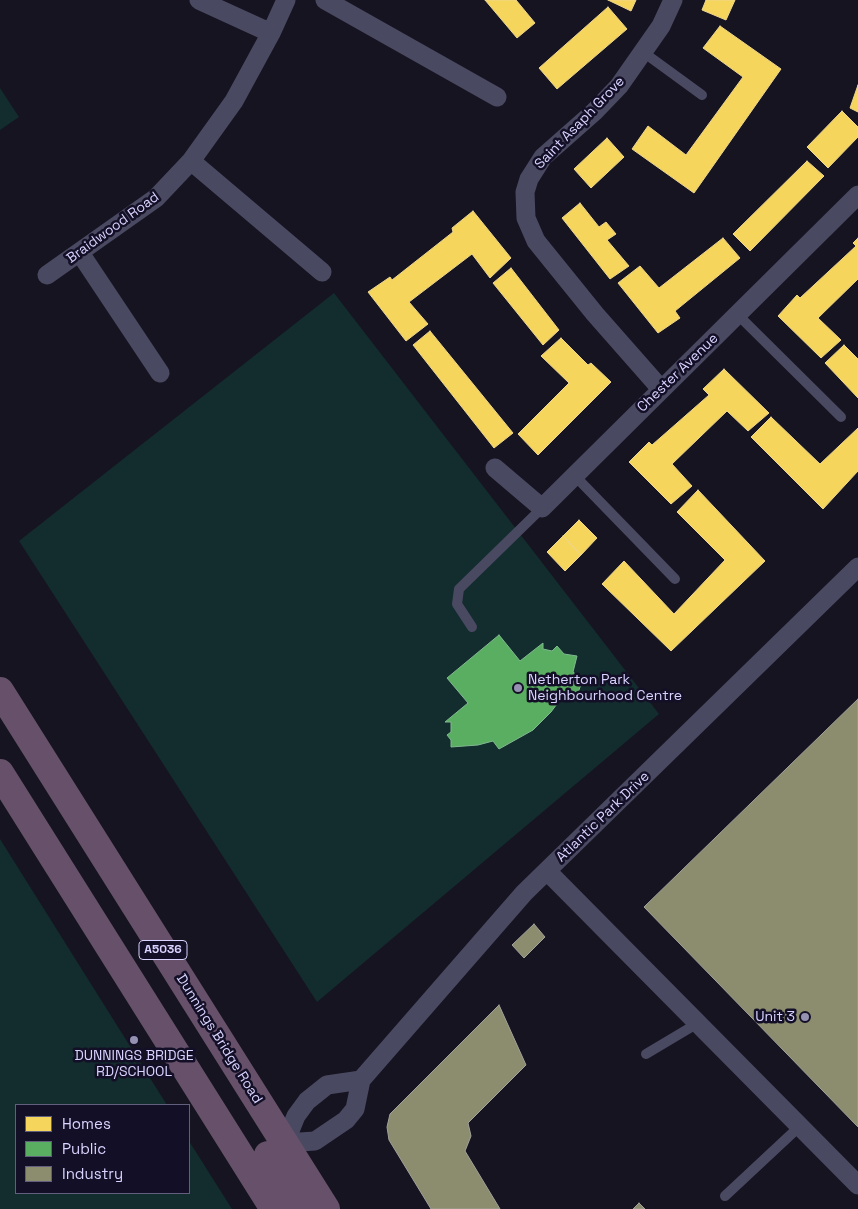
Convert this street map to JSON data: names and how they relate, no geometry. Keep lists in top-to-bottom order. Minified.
{"streets":{"highway":["A5036","Dunnings Bridge Road"],"street":["Saint Asaph Grove","Braidwood Road","Chester Avenue","Atlantic Park Drive"]},"crossings":[["Saint Asaph Grove","Chester Avenue"],["Atlantic Park Drive","Dunnings Bridge Road"]],"places":["Netherton Park Neighbourhood Centre","Unit 3","DUNNINGS BRIDGE RD/SCHOOL"],"legend":["Homes","Public","Industry"]}
